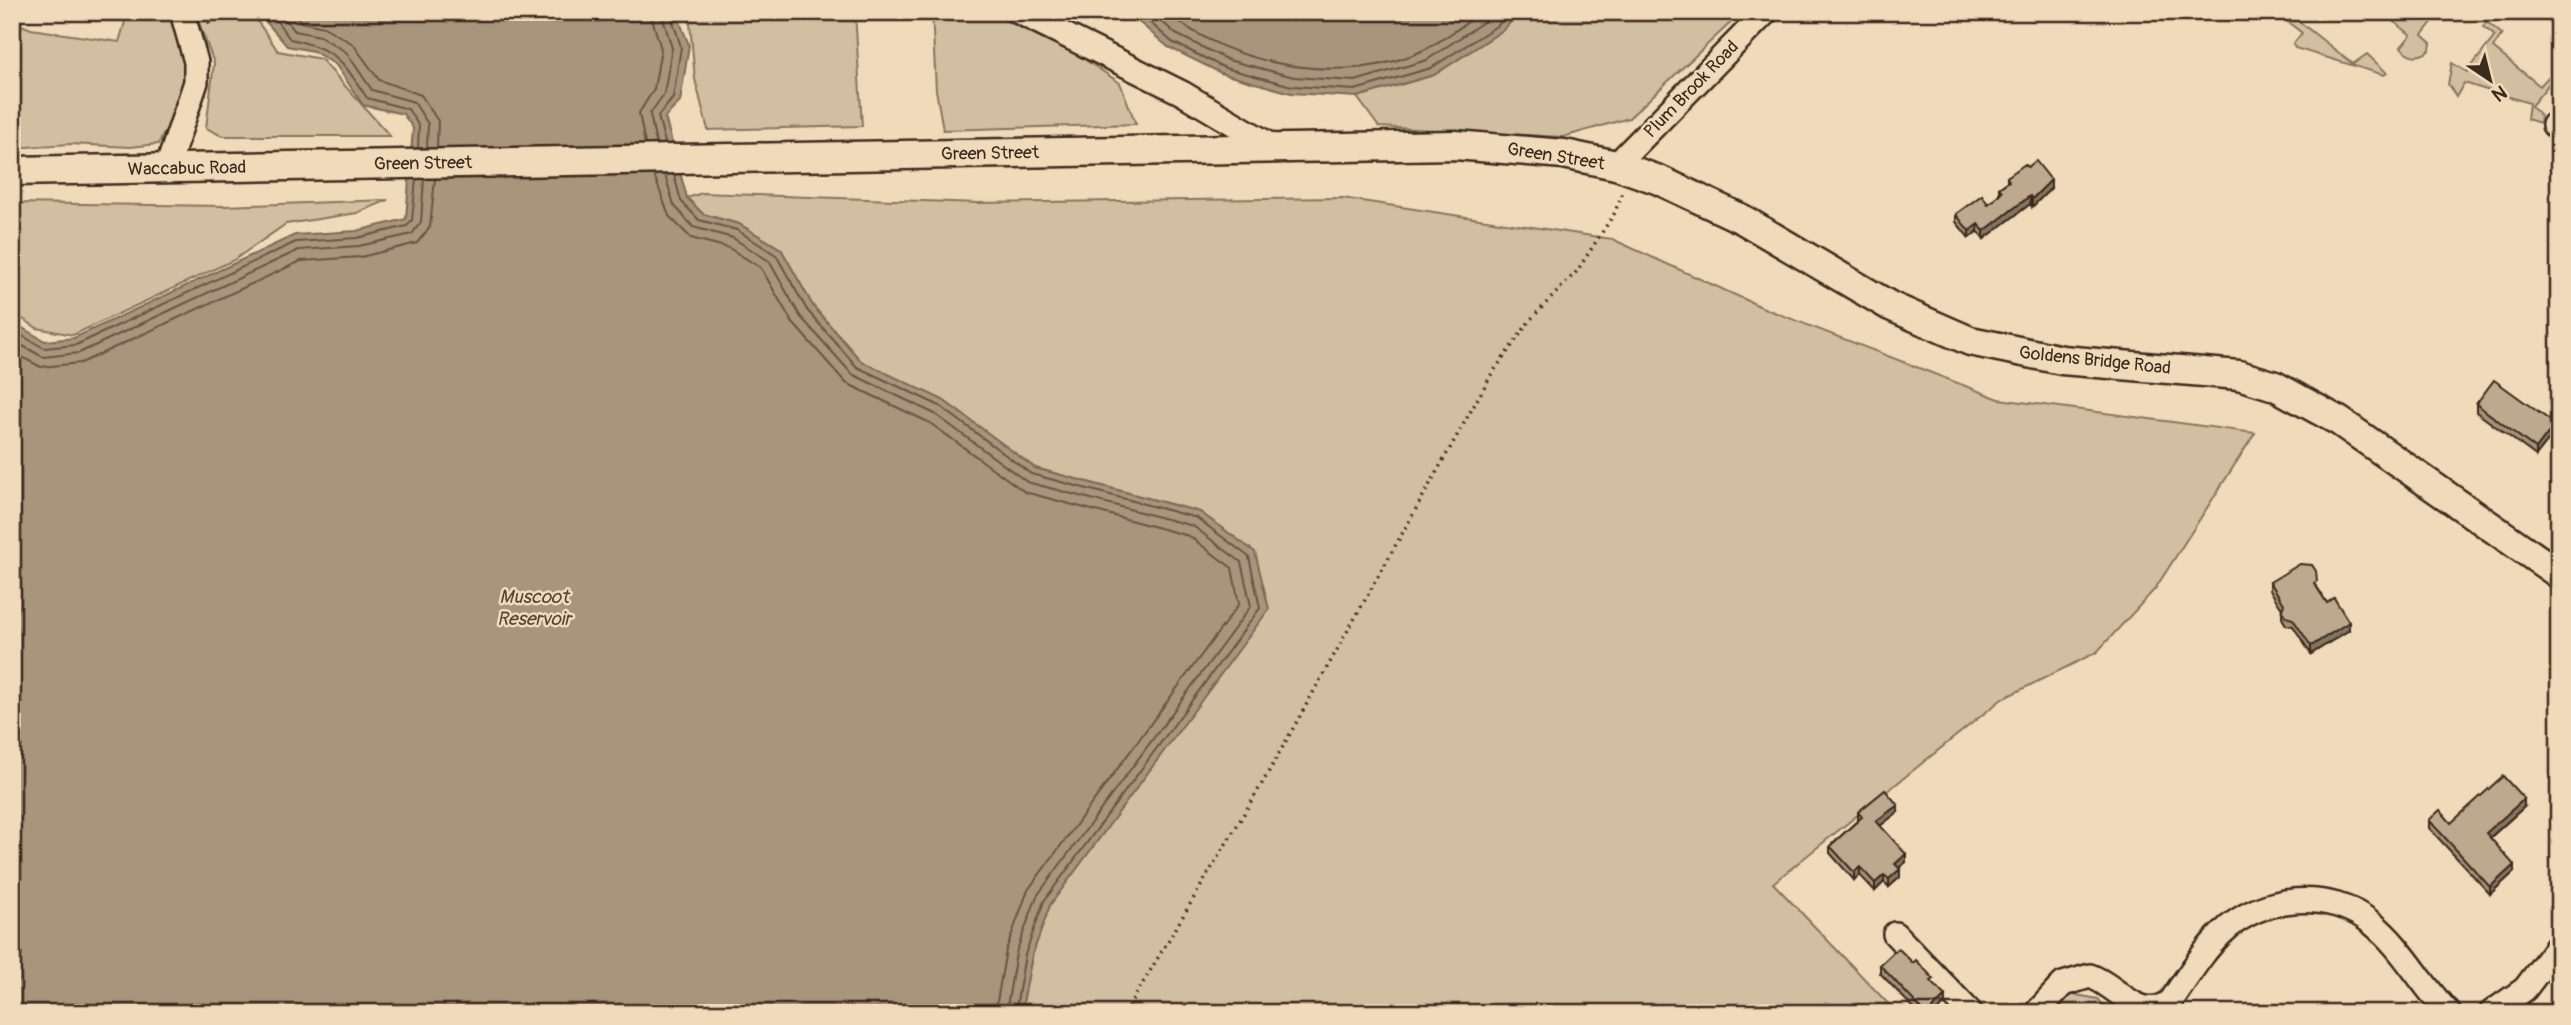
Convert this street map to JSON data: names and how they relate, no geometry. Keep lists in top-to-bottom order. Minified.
{"streets":{"main road":["Green Street","Waccabuc Road","Goldens Bridge Road"],"street":["Plum Brook Road"]},"crossings":[["Plum Brook Road","Green Street"],["Plum Brook Road","Goldens Bridge Road"],["Green Street","Waccabuc Road"],["Green Street","Goldens Bridge Road"]],"water":["Muscoot Reservoir"],"north":"bottom right"}
